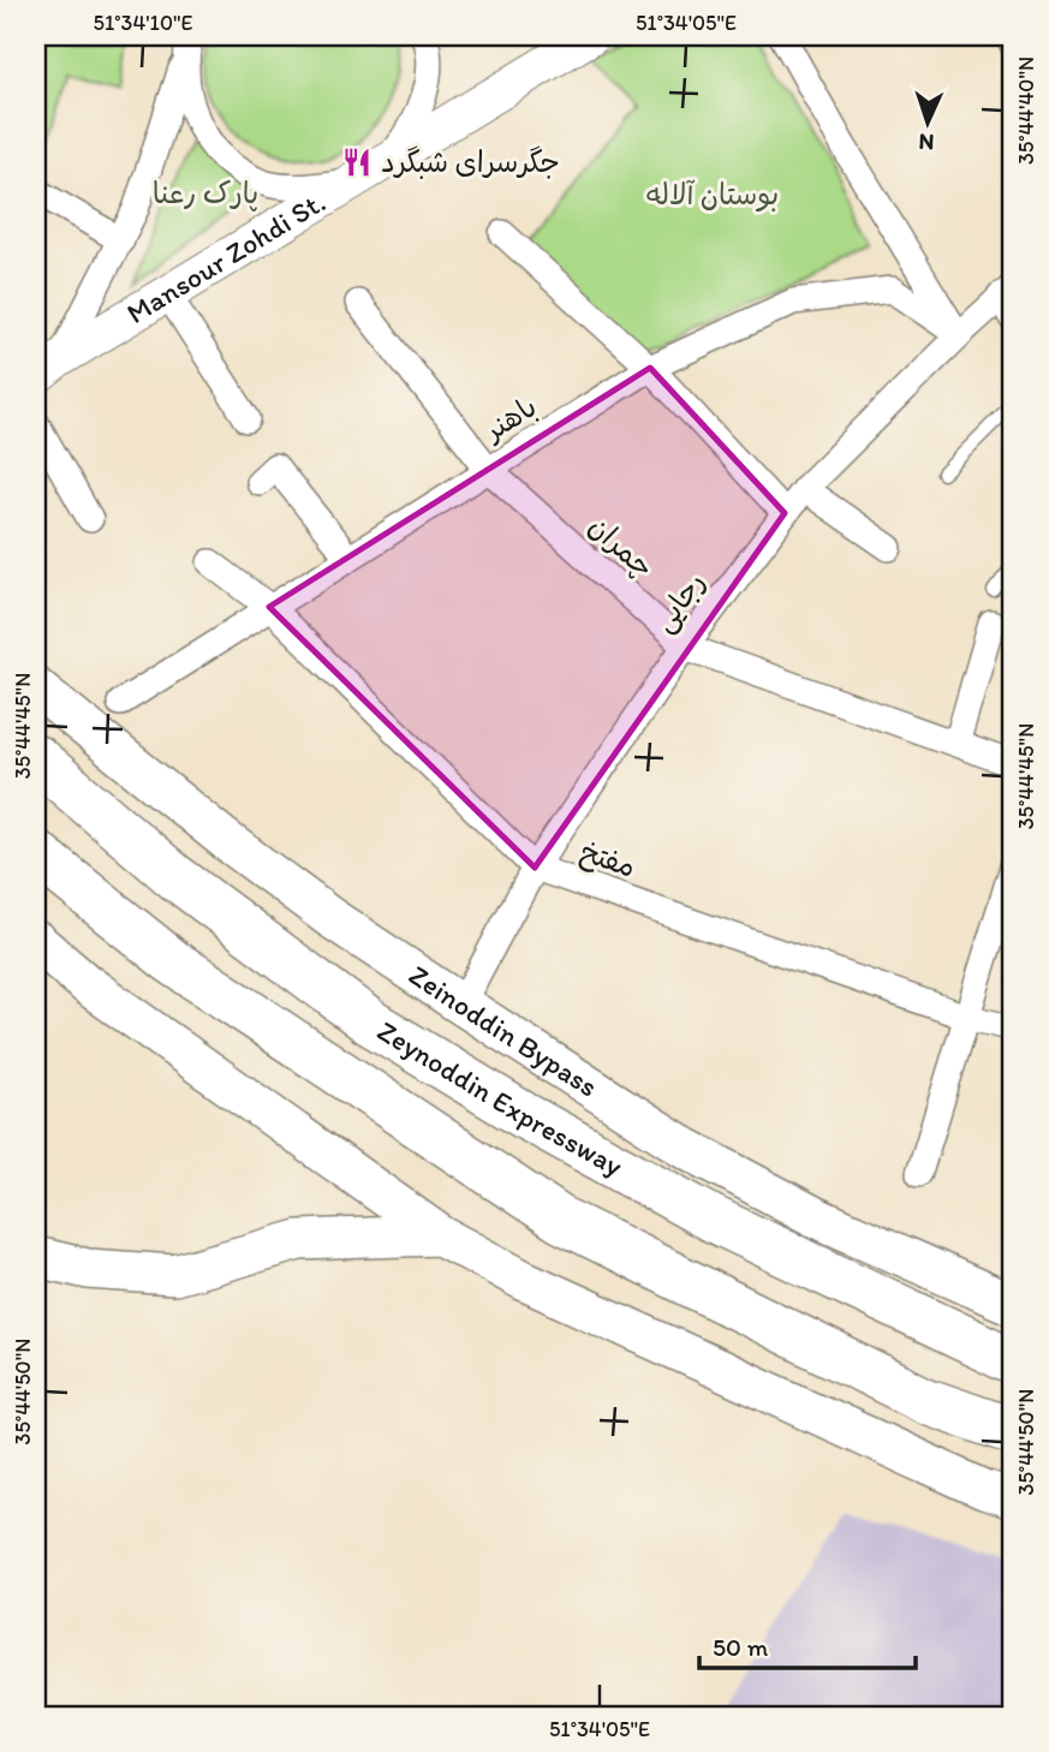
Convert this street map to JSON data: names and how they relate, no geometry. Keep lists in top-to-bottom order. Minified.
{"streets":{"highway":["Zeynoddin Expressway"],"main road":["Mansour Zohdi St.","Zeinoddin Bypass"],"street":["باهنر","چمران","رجایی","مفتخ"]},"crossings":[["باهنر","چمران"],["باهنر","رجایی"],["باهنر","مفتخ"],["چمران","رجایی"],["رجایی","مفتخ"],["رجایی","Zeinoddin Bypass"]],"parks":["پارک رعنا","بوستان آلاله"],"places":{"restaurant":["جگرسرای شبگرد"]},"scale_bar":"50 m","north":"bottom","coordinates":["51°34'10\"E","51°34'05\"E","35°44'40\"N","35°44'45\"N","35°44'50\"N"]}
